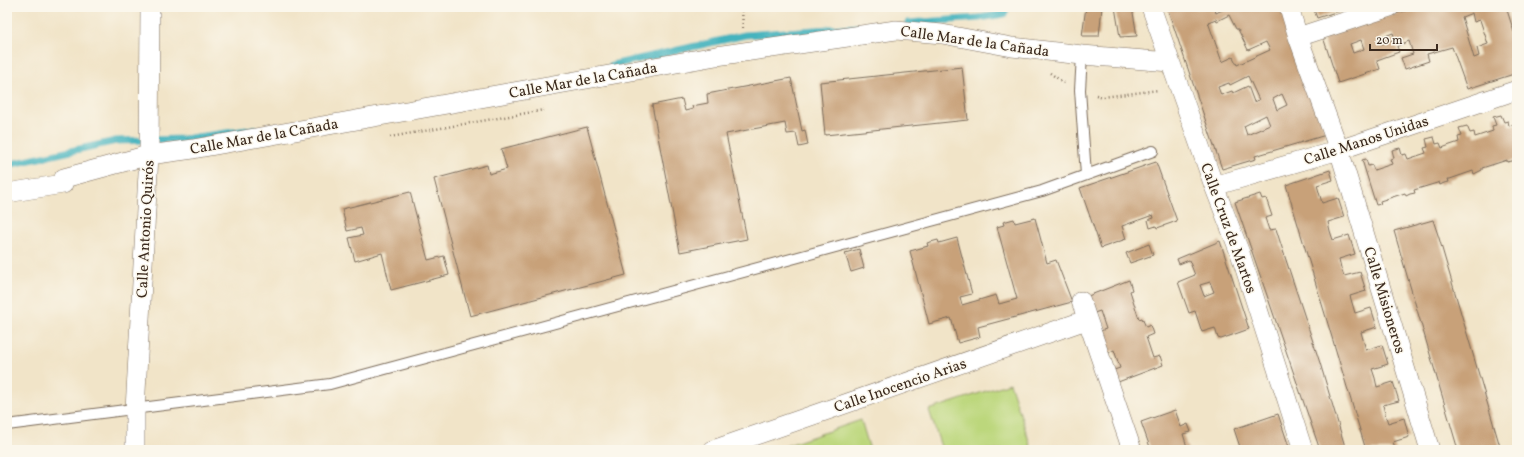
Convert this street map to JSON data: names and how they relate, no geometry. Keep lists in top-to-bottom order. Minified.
{"streets":{"street":["Calle Mar de la Cañada","Calle Manos Unidas","Calle Cruz de Martos","Calle Antonio Quirós","Calle Misioneros","Calle Inocencio Arias"]},"crossings":[["Calle Mar de la Cañada","Calle Cruz de Martos"],["Calle Mar de la Cañada","Calle Antonio Quirós"],["Calle Manos Unidas","Calle Cruz de Martos"],["Calle Manos Unidas","Calle Misioneros"]],"scale_bar":"20 m"}
